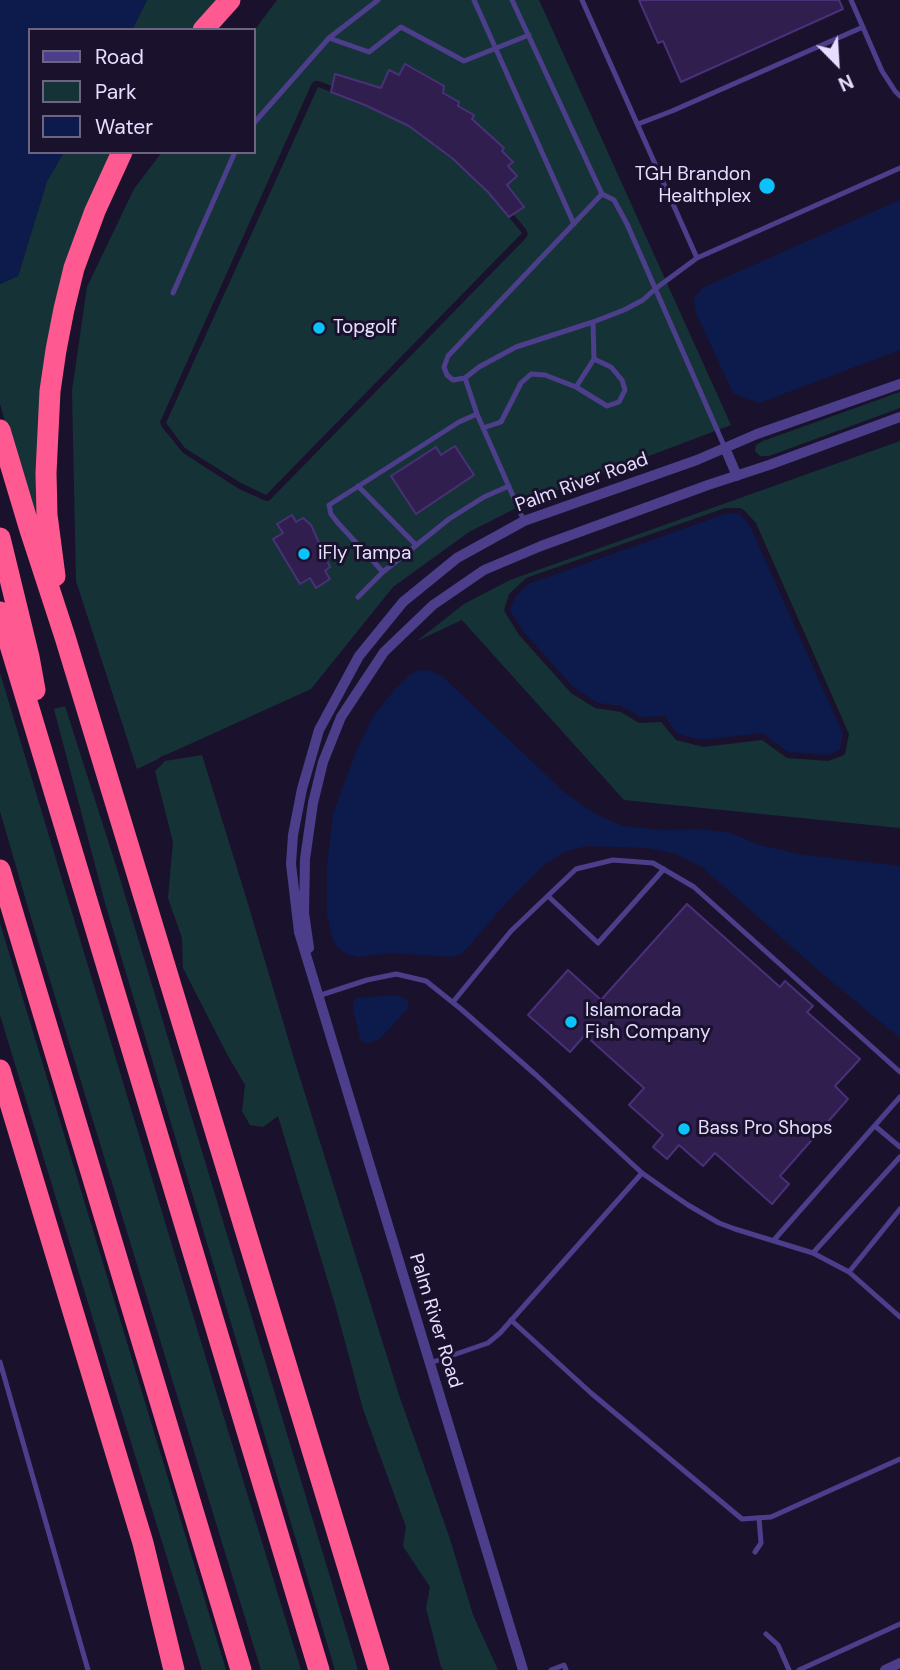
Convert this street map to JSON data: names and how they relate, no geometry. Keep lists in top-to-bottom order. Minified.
{"streets":{"street":["Palm River Road"]},"places":["TGH Brandon Healthplex","Topgolf","iFly Tampa","Islamorada Fish Company","Bass Pro Shops"],"legend":["Road","Park","Water"],"north":"bottom right"}
